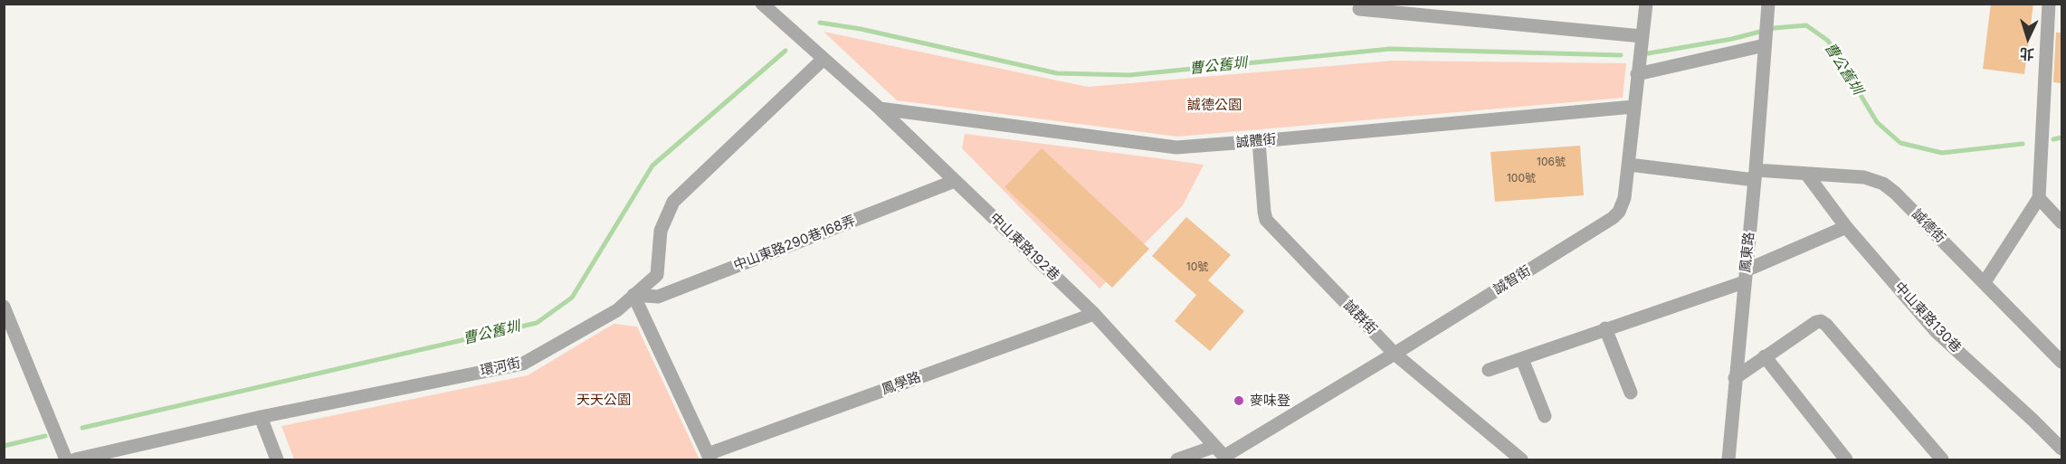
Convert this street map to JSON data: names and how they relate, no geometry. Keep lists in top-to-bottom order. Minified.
{"streets":{"street":["誠體街","誠德街","中山東路290巷168弄","中山東路192巷","鳳東路","誠智街","誠群街","中山東路130巷","環河街","鳳學路"]},"crossings":[["誠體街","中山東路192巷"],["誠體街","誠智街"],["誠體街","誠群街"],["誠德街","鳳東路"],["誠德街","誠智街"],["誠德街","中山東路130巷"],["中山東路290巷168弄","中山東路192巷"],["中山東路290巷168弄","環河街"],["中山東路192巷","誠智街"],["中山東路192巷","環河街"],["中山東路192巷","鳳學路"],["誠智街","誠群街"]],"water":["曹公舊圳"],"parks":["誠德公園","天天公園"],"places":["麥味登"],"house_numbers":["106號","100號","10號"],"north":"bottom"}
